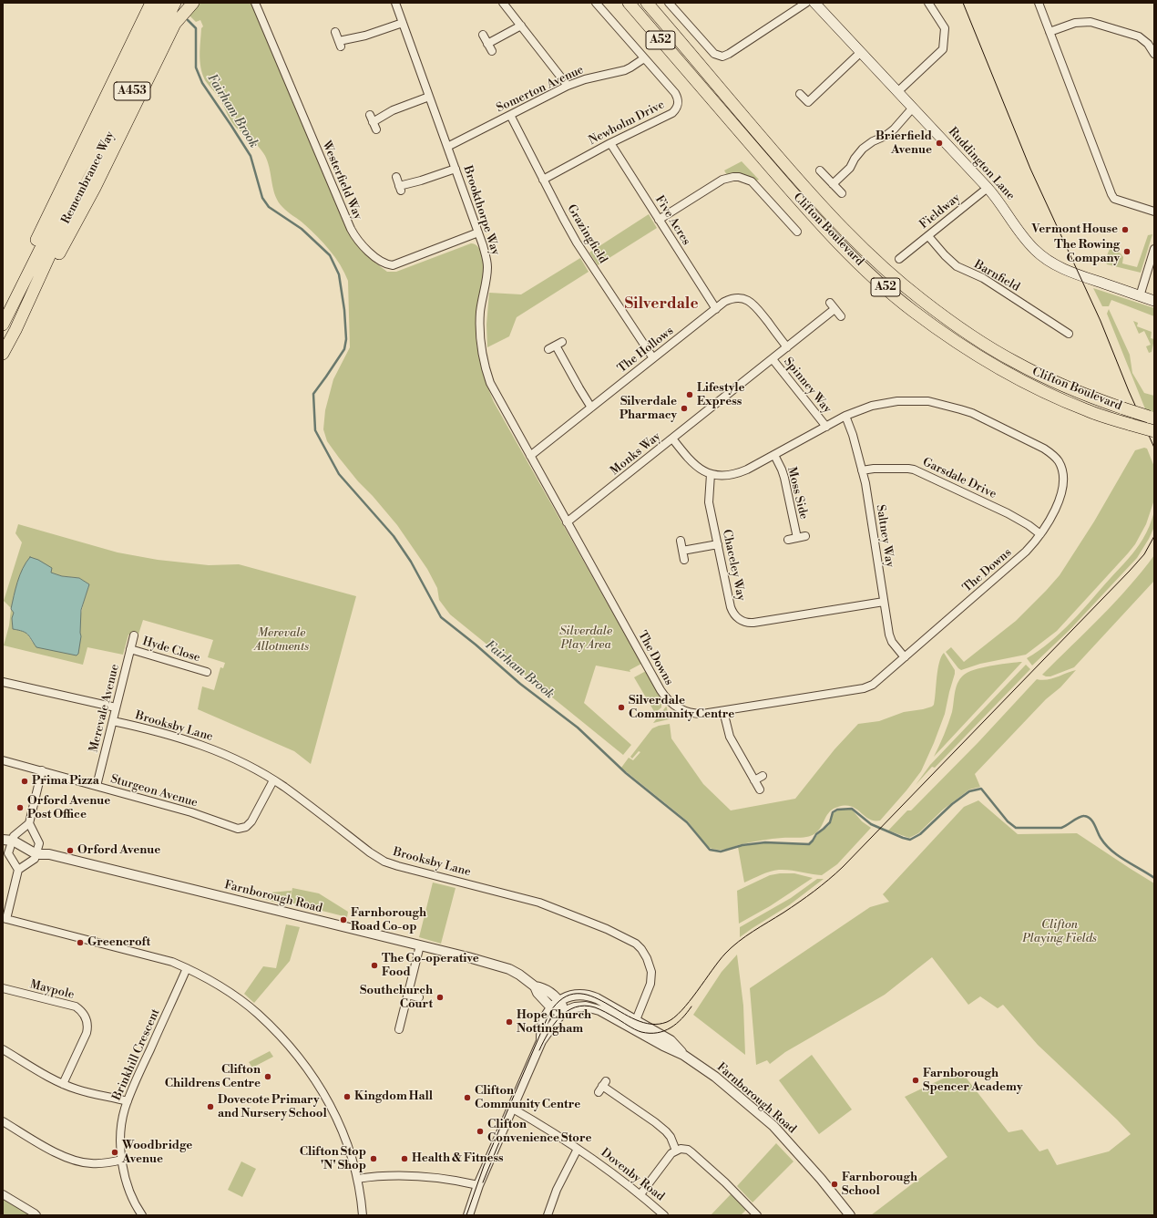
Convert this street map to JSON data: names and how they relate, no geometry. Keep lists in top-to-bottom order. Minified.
{"streets":{"highway":["A52","A453","Remembrance Way","Clifton Boulevard"],"main road":["Ruddington Lane"],"street":["Somerton Avenue","Newholm Drive","Westerfield Way","Brookthorpe Way","Fieldway","Five Acres","Grazingfield","Barnfield","The Hollows","Spinney Way","Monks Way","Garsdale Drive","Moss Side","Saltney Way","Chaceley Way","The Downs","Hyde Close","Merevale Avenue","Brooksby Lane","Sturgeon Avenue","Farnborough Road","Maypole","Brinkhill Crescent","Dovenby Road"]},"crossings":[["Somerton Avenue","Newholm Drive"],["Somerton Avenue","Brookthorpe Way"],["Somerton Avenue","Grazingfield"],["Newholm Drive","Five Acres"],["Newholm Drive","Grazingfield"],["Ruddington Lane","Fieldway"],["Westerfield Way","Brookthorpe Way"],["Brookthorpe Way","The Hollows"],["Brookthorpe Way","Monks Way"],["Brookthorpe Way","The Downs"],["Fieldway","Barnfield"],["Five Acres","The Hollows"],["Grazingfield","The Hollows"],["The Hollows","Monks Way"],["Spinney Way","Monks Way"],["Spinney Way","The Downs"],["Monks Way","The Downs"],["Garsdale Drive","Saltney Way"],["Garsdale Drive","The Downs"],["Moss Side","The Downs"],["Saltney Way","Chaceley Way"],["Saltney Way","The Downs"],["Chaceley Way","The Downs"],["Hyde Close","Merevale Avenue"],["Merevale Avenue","Brooksby Lane"],["Merevale Avenue","Sturgeon Avenue"],["Brooksby Lane","Sturgeon Avenue"],["Brooksby Lane","Farnborough Road"]],"districts":["Silverdale"],"water":["Fairham Brook"],"parks":["Silverdale Play Area","Merevale Allotments","Clifton Playing Fields"],"places":["Brierfield Avenue","Vermont House","The Rowing Company","Lifestyle Express","Silverdale Pharmacy","Silverdale Community Centre","Prima Pizza","Orford Avenue Post Office","Orford Avenue","Farnborough Road Co-op","Greencroft","The Co-operative Food","Southchurch Court","Hope Church Nottingham","Clifton Childrens Centre","Farnborough Spencer Academy","Kingdom Hall","Clifton Community Centre","Dovecote Primary and Nursery School","Clifton Convenience Store","Woodbridge Avenue","Clifton Stop 'N' Shop","Health & Fitness","Farnborough School"]}
